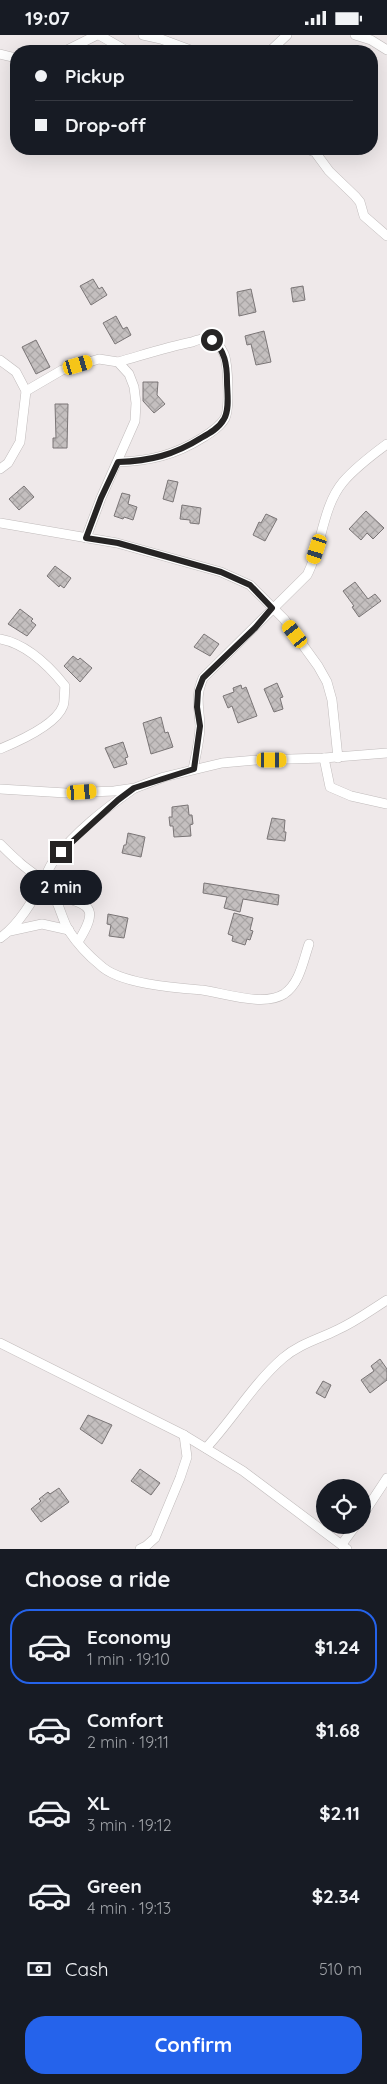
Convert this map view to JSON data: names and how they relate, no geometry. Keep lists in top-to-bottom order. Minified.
{"page":{"status":"19:07","banner":["Pickup","Drop-off"],"bubble":"2 min","heading":"Choose a ride","list":[{"name":"Economy","note":"1 min · 19:10","value":"$1.24"},{"name":"Comfort","note":"2 min · 19:11","value":"$1.68"},{"name":"XL","note":"3 min · 19:12","value":"$2.11"},{"name":"Green","note":"4 min · 19:13","value":"$2.34"}],"pay":["Cash","510 m"],"buttons":"Confirm"}}
